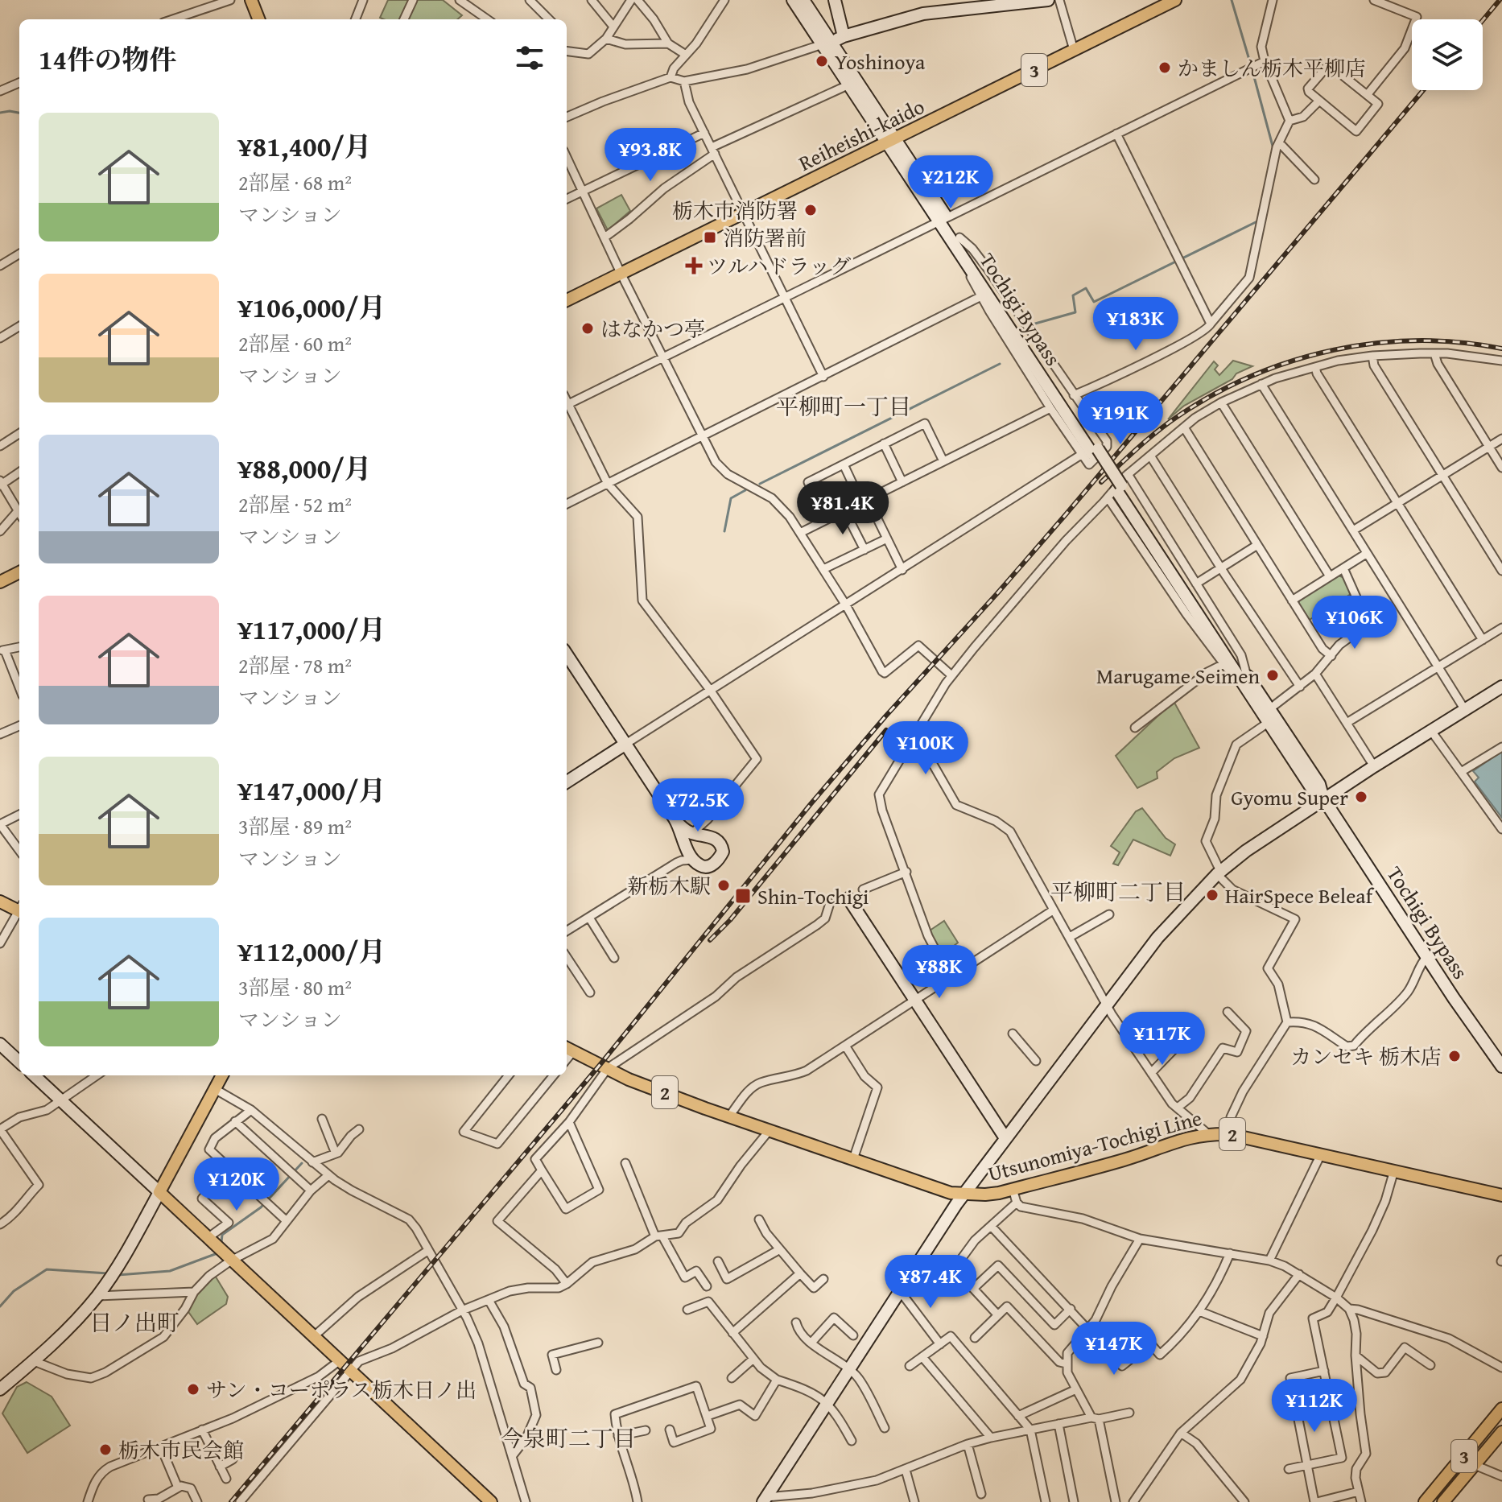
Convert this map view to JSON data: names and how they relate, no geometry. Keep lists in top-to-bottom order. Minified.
{"streets":{"main road":["3","Reiheishi-kaido","Tochigi Bypass","2","Utsunomiya-Tochigi Line"]},"crossings":[["Reiheishi-kaido","Tochigi Bypass"]],"districts":["平柳町一丁目","平柳町二丁目","日ノ出町","今泉町二丁目"],"places":{"other":["Yoshinoya","かましん栃木平柳店","栃木市消防署","はなかつ亭","Marugame Seimen","Gyomu Super","新栃木駅","HairSpece Beleaf","カンセキ 栃木店","サン・コーポラス栃木日ノ出","栃木市民会館"],"transit":["消防署前","Shin-Tochigi"],"health":["ツルハドラッグ"]},"page":{"heading":"14件の物件","list":[{"name":"¥81,400/月","note":"2部屋 · 68 m² · マンション"},{"name":"¥106,000/月","note":"2部屋 · 60 m² · マンション"},{"name":"¥88,000/月","note":"2部屋 · 52 m² · マンション"},{"name":"¥117,000/月","note":"2部屋 · 78 m² · マンション"},{"name":"¥147,000/月","note":"3部屋 · 89 m² · マンション"},{"name":"¥112,000/月","note":"3部屋 · 80 m² · マンション"}],"price":["¥93.8K","¥212K","¥183K","¥191K","¥81.4K","¥106K","¥100K","¥72.5K","¥88K","¥117K","¥120K","¥87.4K","¥147K","¥112K"]}}
